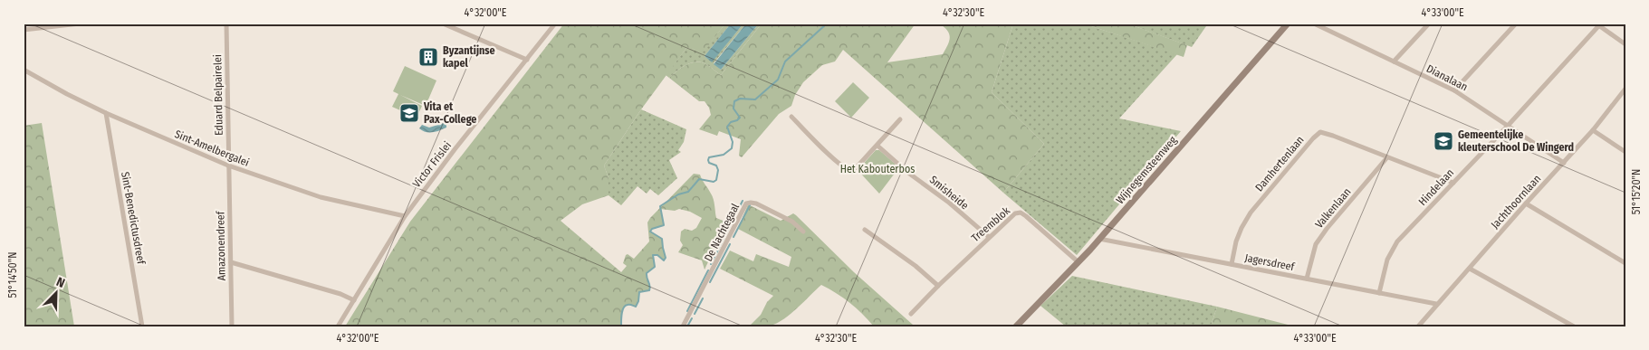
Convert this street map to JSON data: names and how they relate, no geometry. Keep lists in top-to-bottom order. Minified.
{"streets":{"street":["Dianalaan","Eduard Belpairelei","Sint-Amelbergalei","Damhertenlaan","Victor Frislei","Wijnegemsteenweg","Hindelaan","Smisheide","Jachthoornlaan","Valkenlaan","Sint-Benedictusdreef","Treemblok","De Nachtegaal","Amazonendreef","Jagersdreef"]},"crossings":[["Dianalaan","Hindelaan"],["Dianalaan","Jachthoornlaan"],["Eduard Belpairelei","Sint-Amelbergalei"],["Eduard Belpairelei","Amazonendreef"],["Sint-Amelbergalei","Victor Frislei"],["Sint-Amelbergalei","Sint-Benedictusdreef"],["Sint-Amelbergalei","Amazonendreef"],["Damhertenlaan","Hindelaan"],["Damhertenlaan","Valkenlaan"],["Damhertenlaan","Jagersdreef"],["Wijnegemsteenweg","Treemblok"],["Wijnegemsteenweg","Jagersdreef"],["Hindelaan","Jagersdreef"],["Smisheide","Treemblok"],["Jachthoornlaan","Jagersdreef"],["Valkenlaan","Jagersdreef"]],"parks":["Het Kabouterbos"],"places":{"building":["Byzantijnse kapel"],"school or university":["Vita et Pax-College","Gemeentelijke kleuterschool De Wingerd"]},"north":"top right","coordinates":["4°32'00\"E","4°32'30\"E","4°33'00\"E","51°15'20\"N","51°14'50\"N"]}
